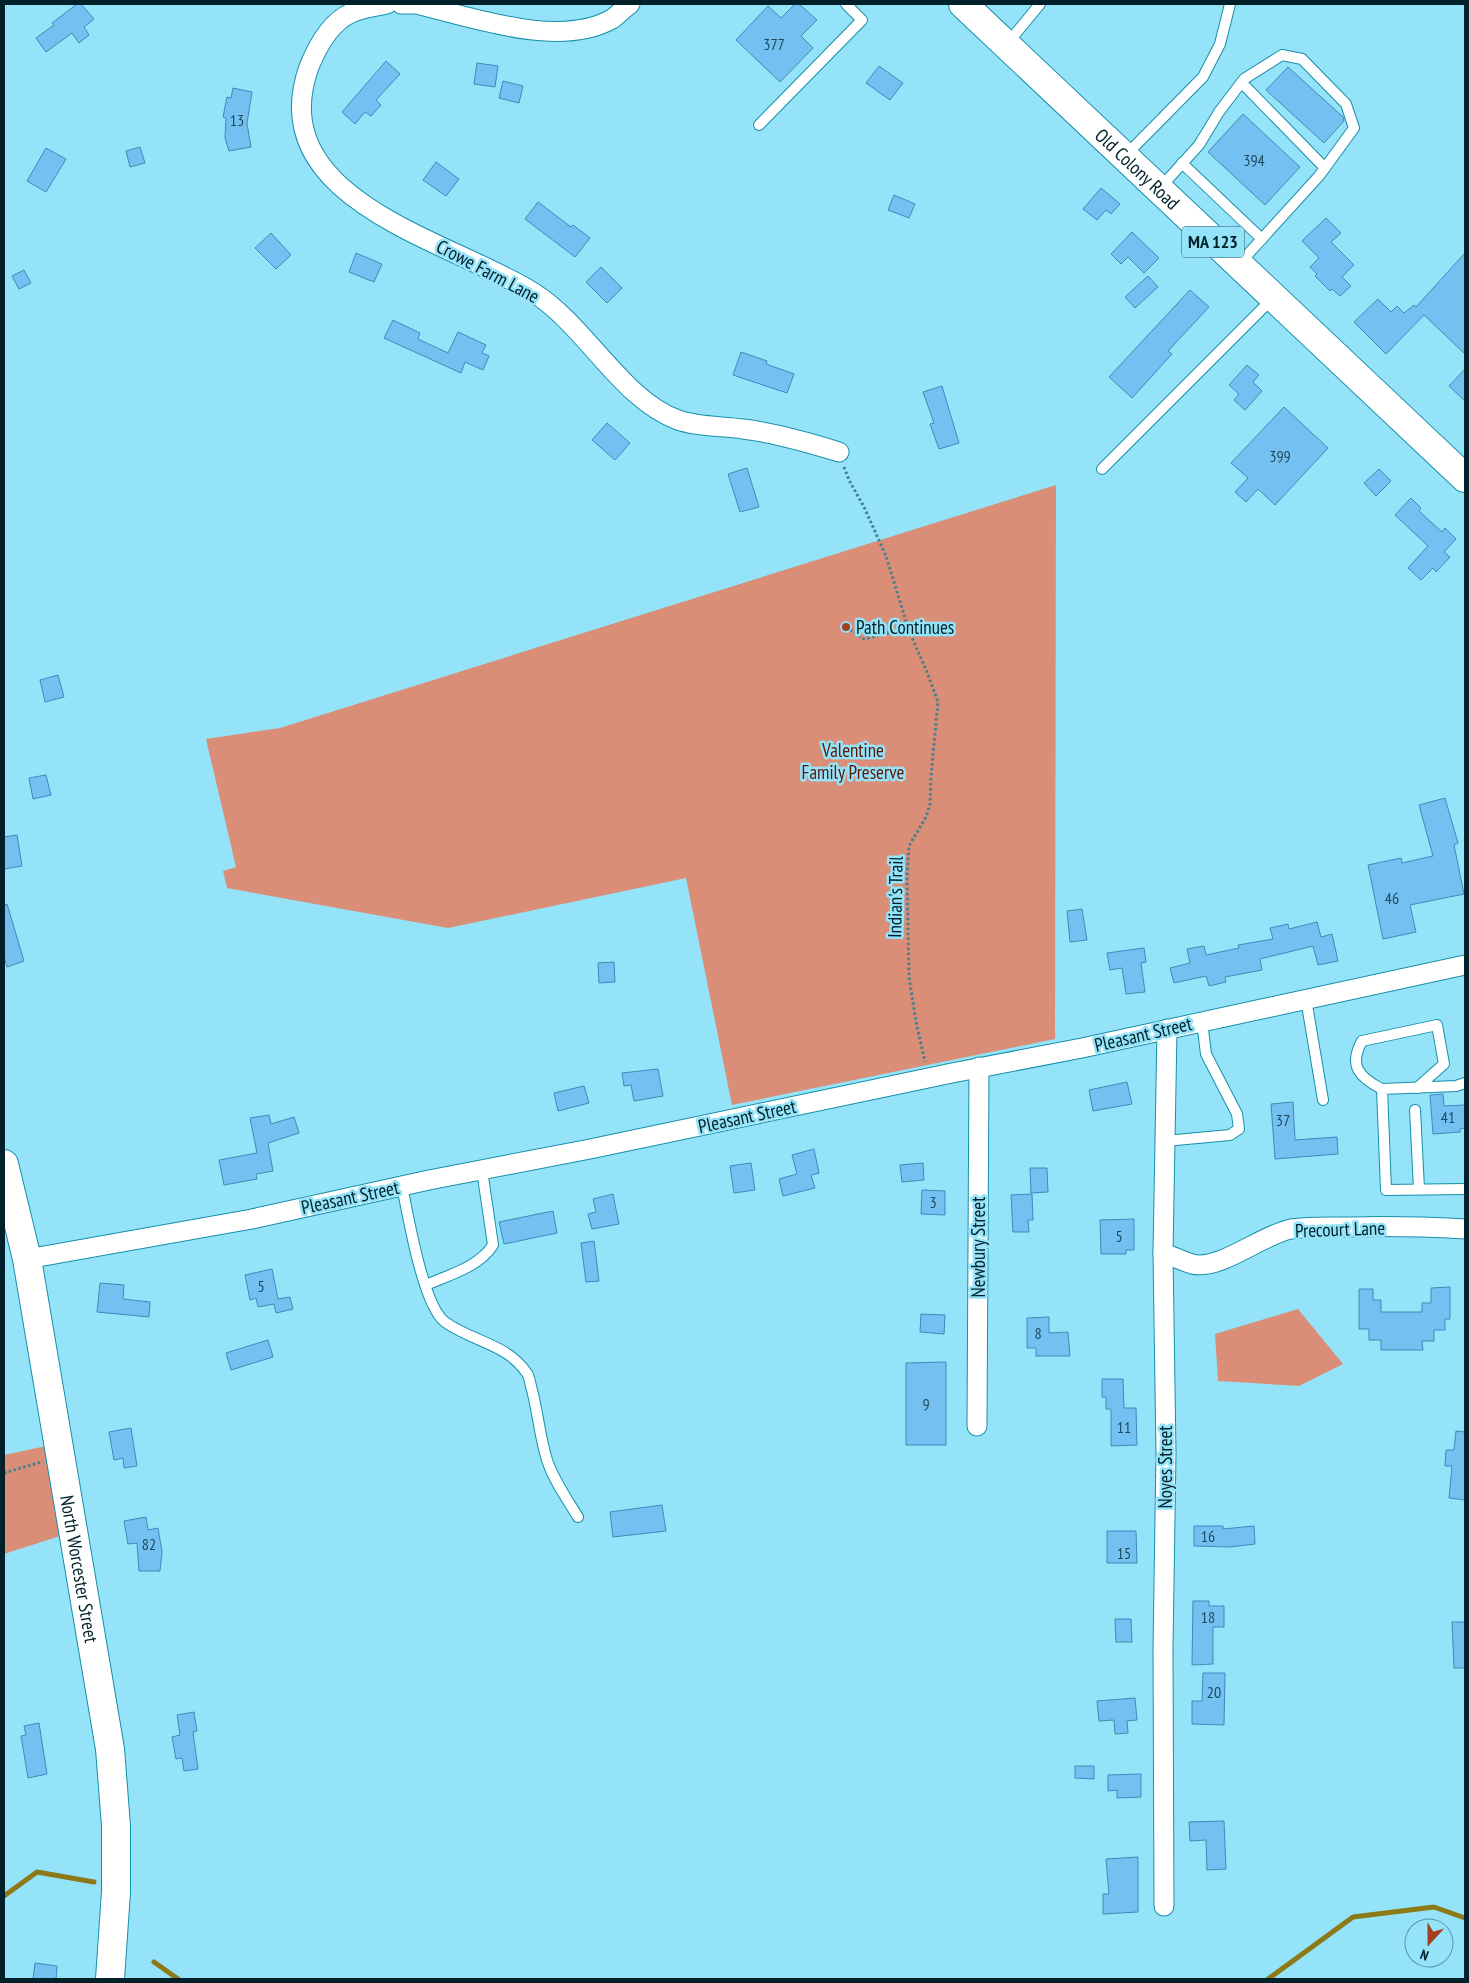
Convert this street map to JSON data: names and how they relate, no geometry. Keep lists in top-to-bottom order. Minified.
{"streets":{"main road":["Old Colony Road","MA 123","North Worcester Street"],"street":["Crowe Farm Lane","Pleasant Street","Precourt Lane","Newbury Street","Noyes Street"],"path":["Indian's Trail"]},"crossings":[["Crowe Farm Lane","Indian's Trail"],["Pleasant Street","Newbury Street"],["Pleasant Street","Noyes Street"],["Pleasant Street","North Worcester Street"],["Precourt Lane","Noyes Street"]],"parks":["Valentine Family Preserve"],"places":["Path Continues"],"house_numbers":["377","13","394","399","46","41","37","3","5","5","8","9","11","16","82","15","18","20"],"north":"bottom"}
